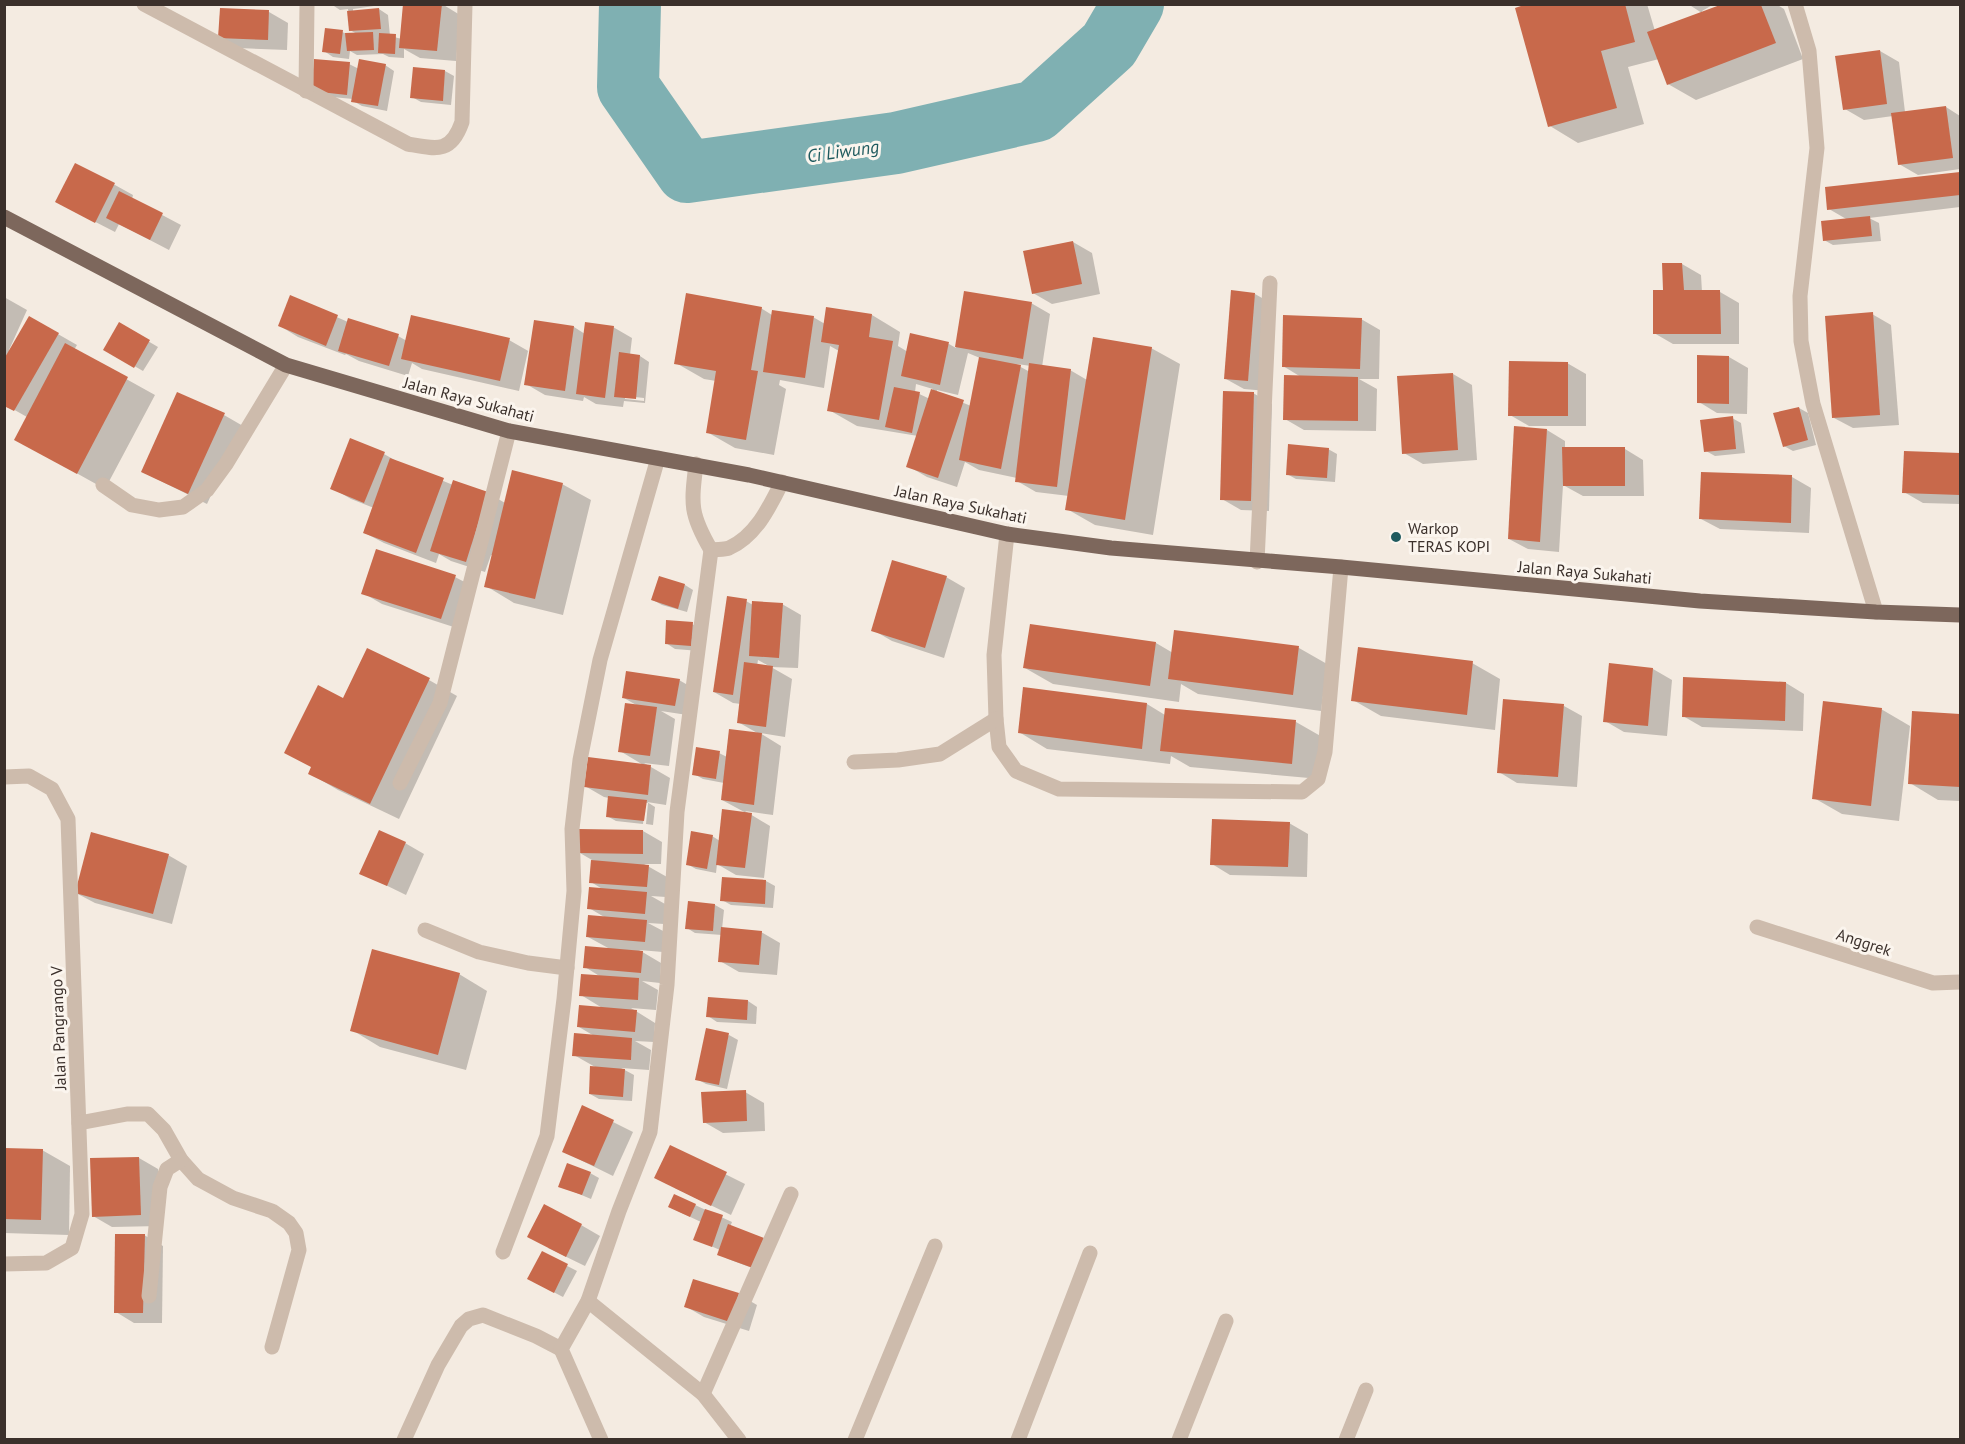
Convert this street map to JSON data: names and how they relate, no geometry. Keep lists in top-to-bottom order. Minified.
{"streets":{"main road":["Jalan Raya Sukahati"],"street":["Anggrek","Jalan Pangrango V"]},"water":["Ci Liwung"],"places":["Warkop TERAS KOPI"]}
